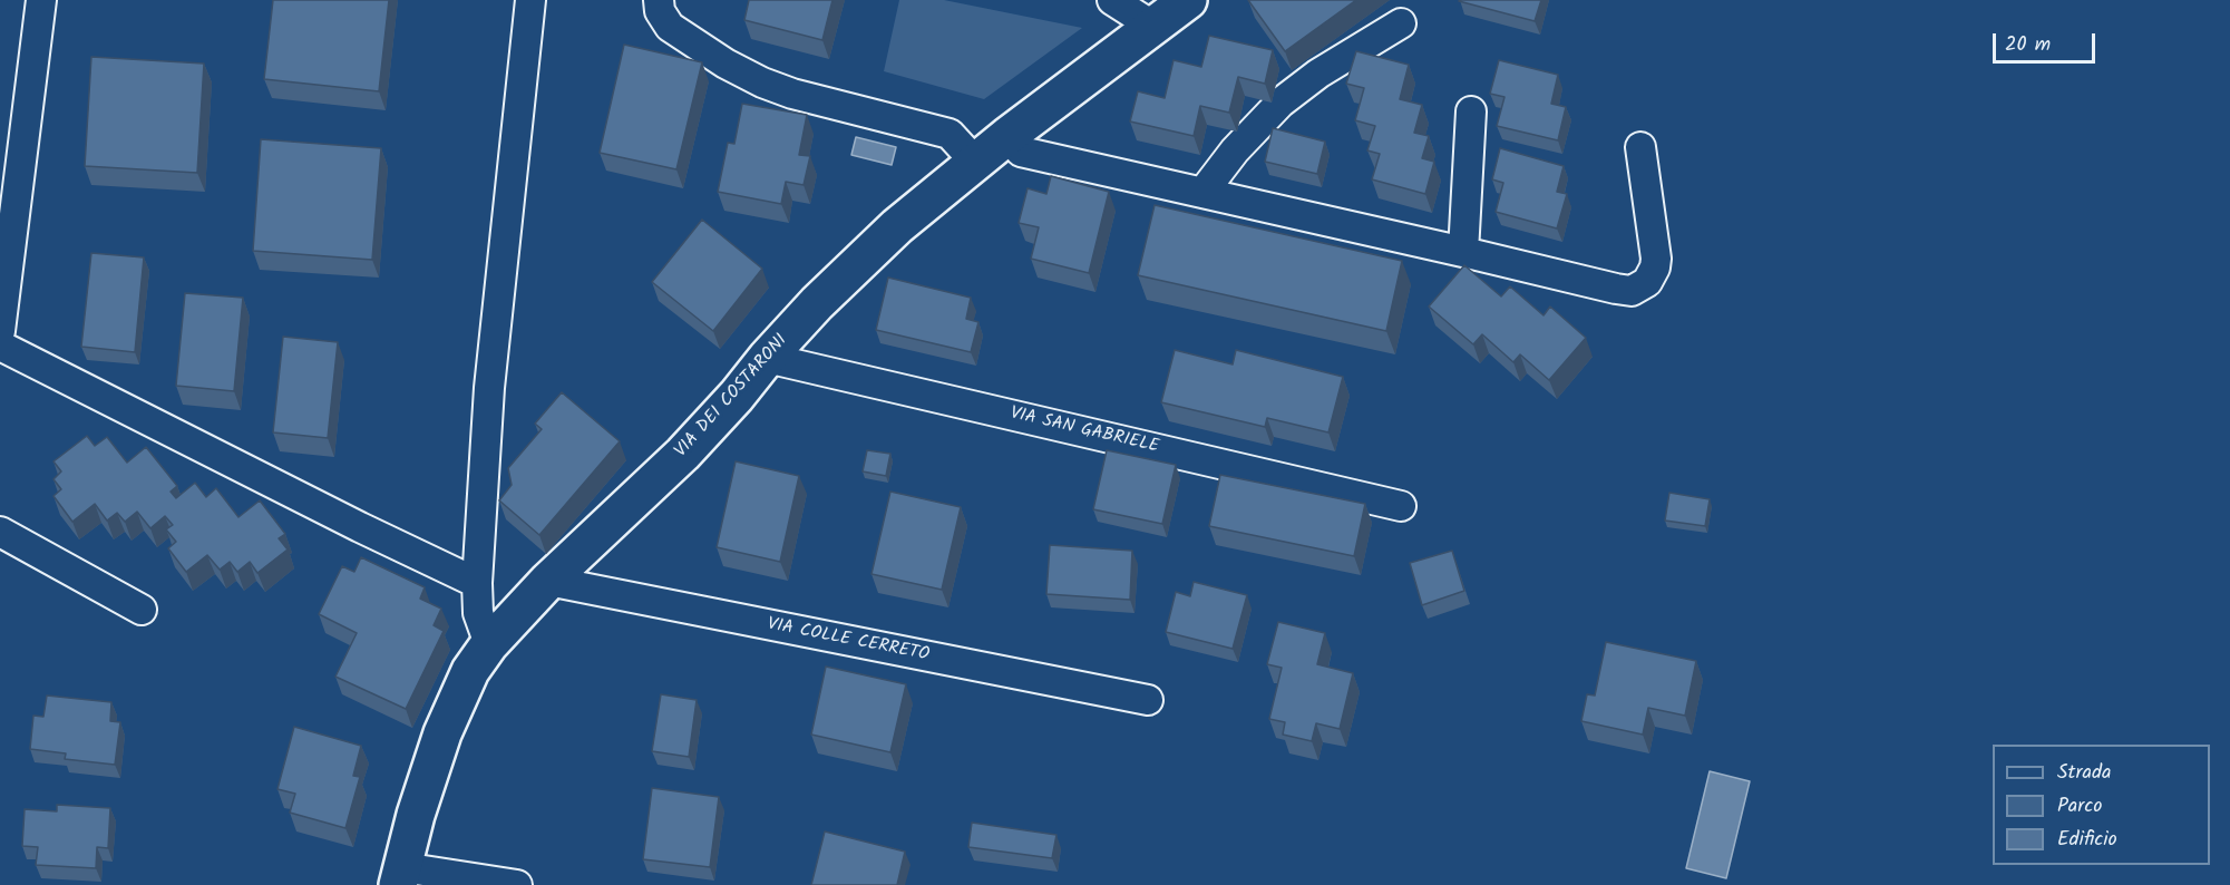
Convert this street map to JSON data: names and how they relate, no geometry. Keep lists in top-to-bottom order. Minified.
{"streets":{"street":["VIA DEI COSTARONI","VIA SAN GABRIELE","VIA COLLE CERRETO"]},"crossings":[["VIA DEI COSTARONI","VIA SAN GABRIELE"],["VIA DEI COSTARONI","VIA COLLE CERRETO"]],"legend":["Strada","Parco","Edificio"],"scale_bar":"20 m"}
